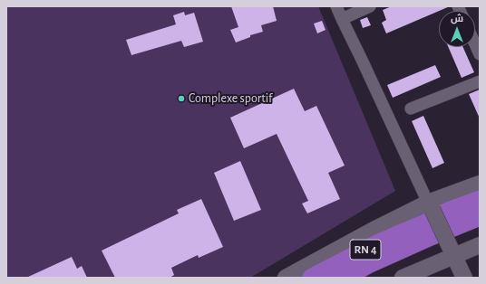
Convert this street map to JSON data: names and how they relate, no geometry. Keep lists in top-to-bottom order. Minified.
{"streets":{"highway":["RN 4"]},"places":["Complexe sportif"],"north":"top"}
